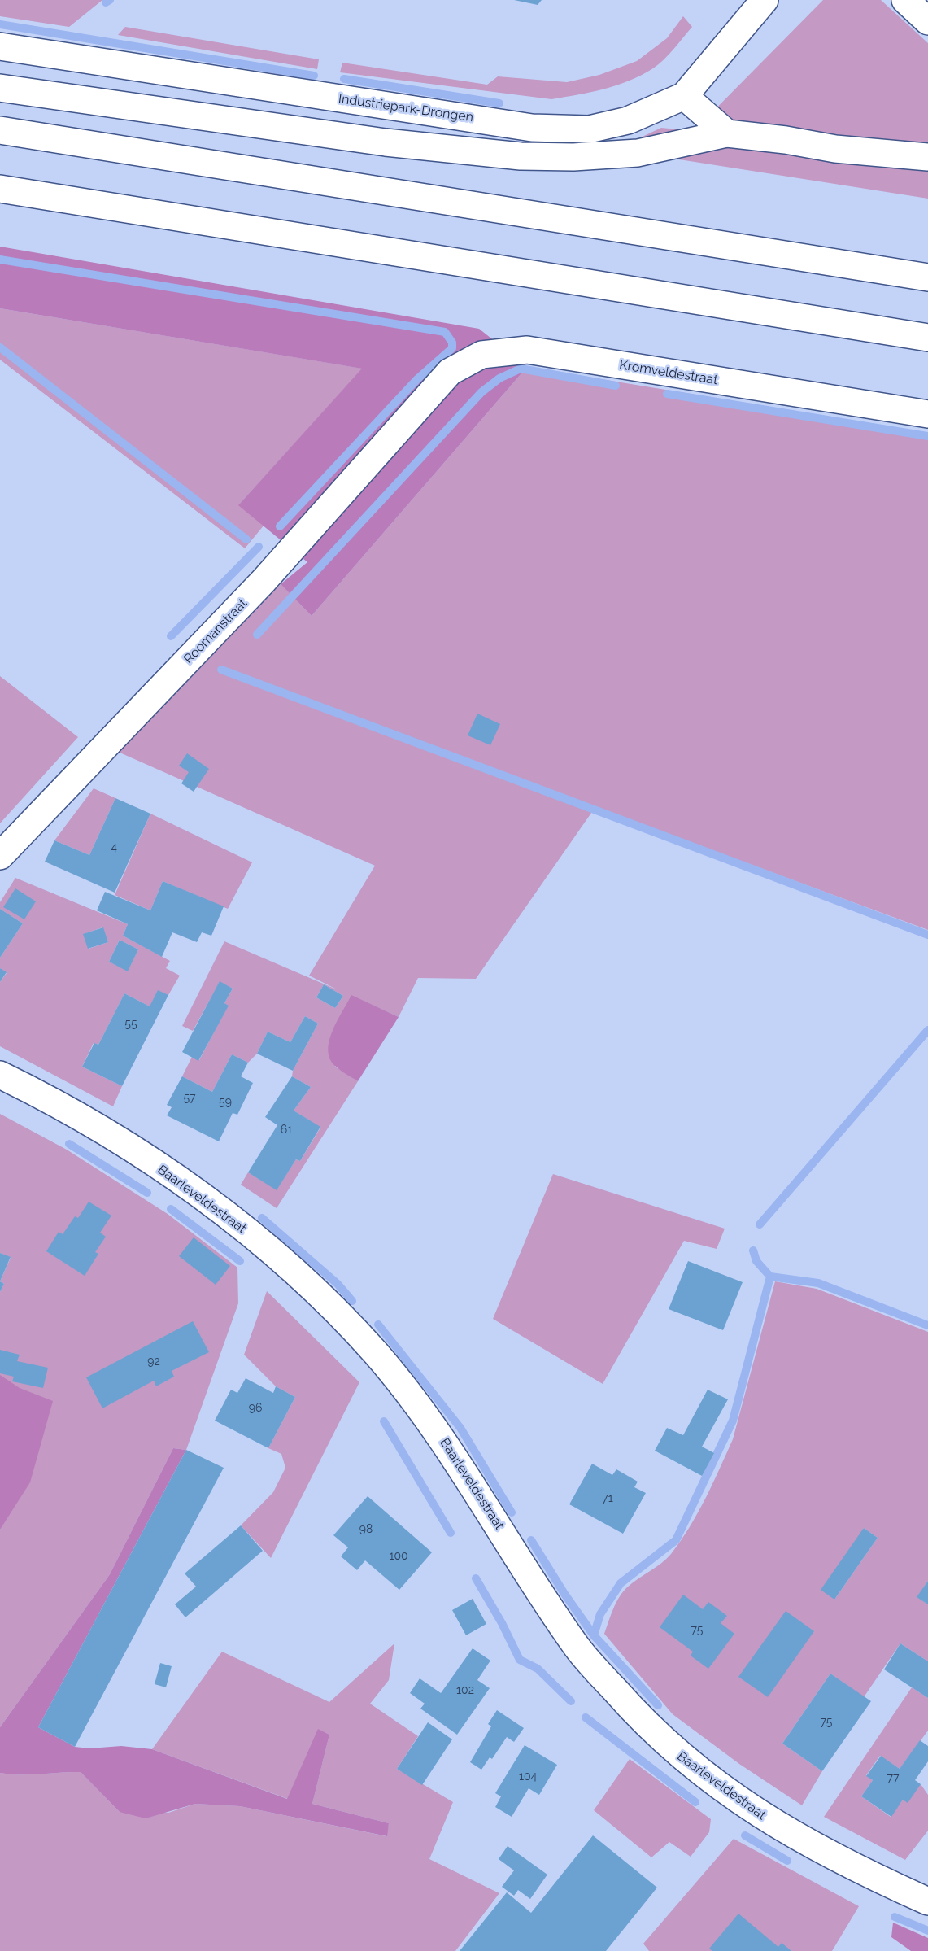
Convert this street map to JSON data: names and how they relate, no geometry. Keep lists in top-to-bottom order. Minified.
{"streets":{"main road":["Industriepark-Drongen","Kromveldestraat","Roomanstraat","Baarleveldestraat"]},"crossings":[["Kromveldestraat","Roomanstraat"]],"house_numbers":["4","55","57","59","61","92","96","71","98","100","75","102","75","104","77"]}
